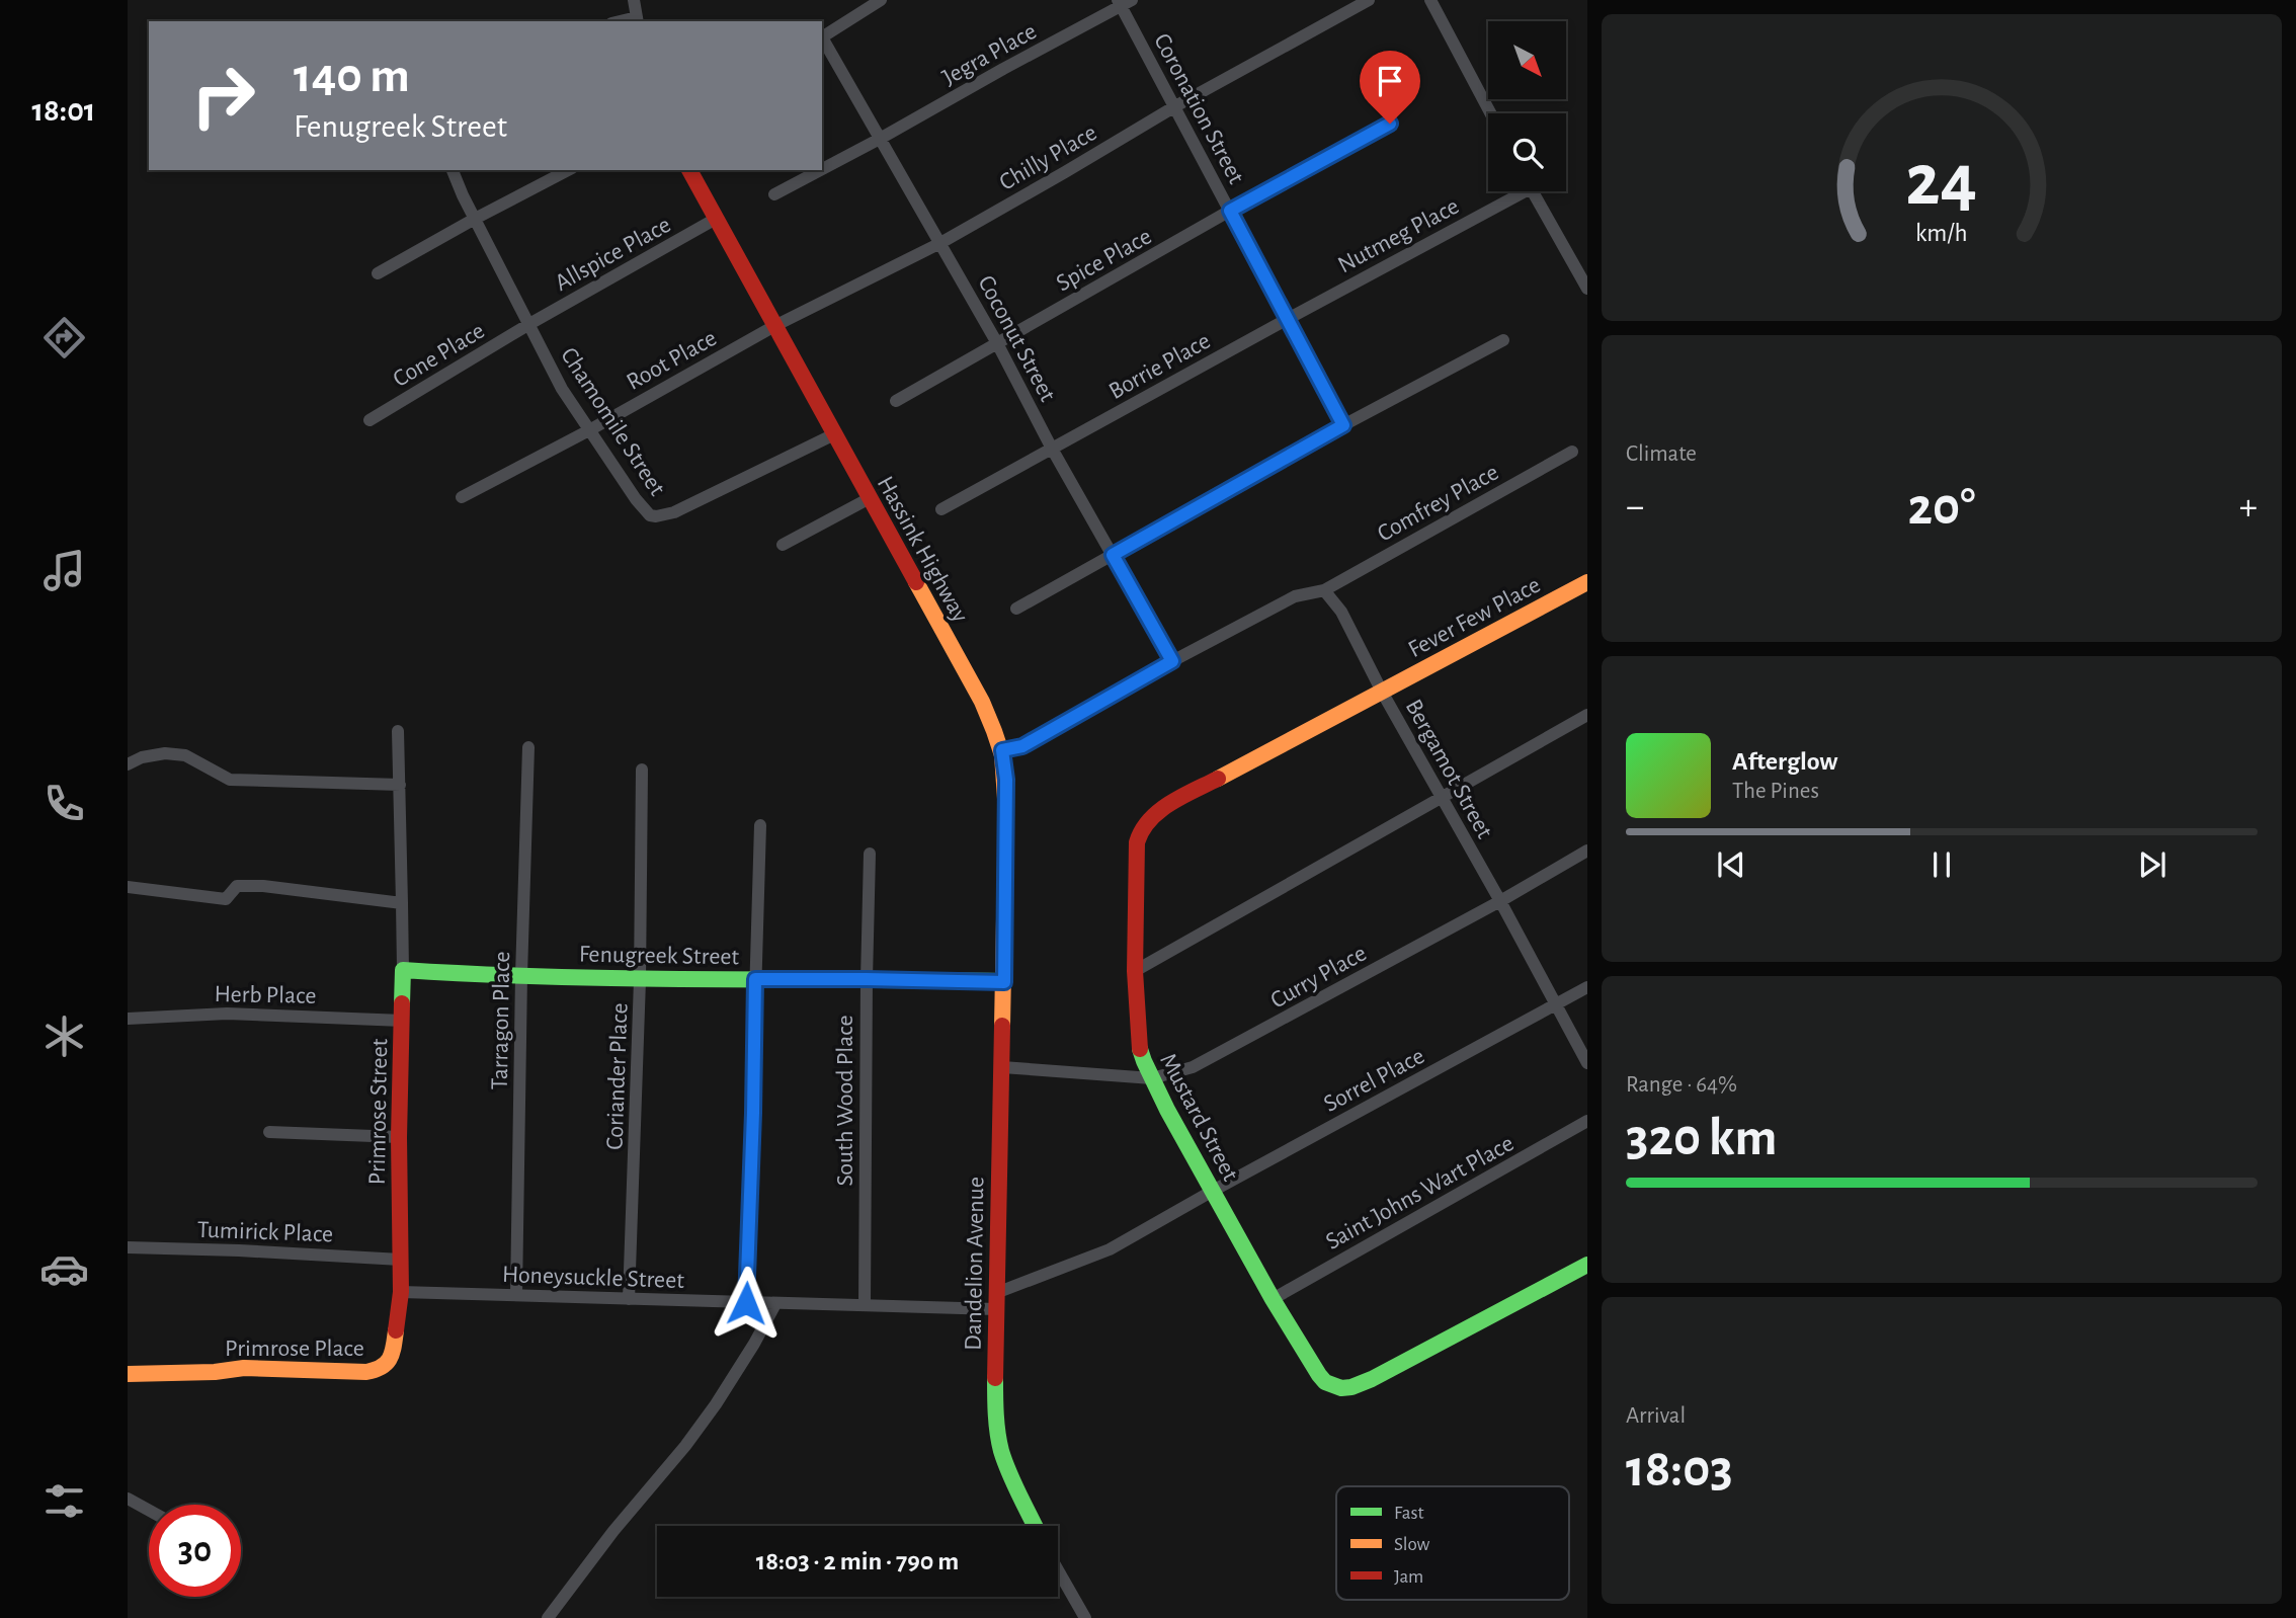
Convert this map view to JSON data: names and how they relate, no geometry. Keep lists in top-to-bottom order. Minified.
{"streets":{"street":["Jegra Place","Coronation Street","Chilly Place","Nutmeg Place","Allspice Place","Spice Place","Coconut Street","Cone Place","Root Place","Borrie Place","Chamomile Street","Comfrey Place","Hassink Highway","Fever Few Place","Bergamot Street","Fenugreek Street","Curry Place","Herb Place","Tarragon Place","Coriander Place","Sorrel Place","South Wood Place","Primrose Street","Mustard Street","Saint Johns Wart Place","Tumirick Place","Dandelion Avenue","Honeysuckle Street","Primrose Place"]},"crossings":[["Jegra Place","Coronation Street"],["Jegra Place","Coconut Street"],["Coronation Street","Chilly Place"],["Coronation Street","Nutmeg Place"],["Coronation Street","Spice Place"],["Coronation Street","Borrie Place"],["Chilly Place","Coconut Street"],["Chilly Place","Root Place"],["Chilly Place","Hassink Highway"],["Nutmeg Place","Borrie Place"],["Allspice Place","Cone Place"],["Allspice Place","Chamomile Street"],["Allspice Place","Hassink Highway"],["Spice Place","Coconut Street"],["Coconut Street","Borrie Place"],["Cone Place","Chamomile Street"],["Root Place","Chamomile Street"],["Root Place","Hassink Highway"],["Chamomile Street","Hassink Highway"],["Comfrey Place","Bergamot Street"],["Hassink Highway","Fenugreek Street"],["Hassink Highway","Dandelion Avenue"],["Fever Few Place","Bergamot Street"],["Fever Few Place","Mustard Street"],["Bergamot Street","Curry Place"],["Bergamot Street","Sorrel Place"],["Bergamot Street","Mustard Street"],["Fenugreek Street","Tarragon Place"],["Fenugreek Street","Coriander Place"],["Fenugreek Street","South Wood Place"],["Fenugreek Street","Primrose Street"],["Fenugreek Street","Dandelion Avenue"],["Curry Place","Mustard Street"],["Herb Place","Primrose Street"],["Tarragon Place","Honeysuckle Street"],["Coriander Place","Honeysuckle Street"],["Sorrel Place","Mustard Street"],["Sorrel Place","Dandelion Avenue"],["Sorrel Place","Honeysuckle Street"],["South Wood Place","Honeysuckle Street"],["Primrose Street","Tumirick Place"],["Primrose Street","Honeysuckle Street"],["Primrose Street","Primrose Place"],["Mustard Street","Saint Johns Wart Place"],["Dandelion Avenue","Honeysuckle Street"],["Honeysuckle Street","Primrose Place"]],"legend":["Fast","Slow","Jam"],"north":"bottom right","page":{"tabs":"18:01","turn":["140 m","Fenugreek Street"],"tile":["Climate",["Range · 64%","320 km"],["Arrival","18:03"]],"heat":["−","20°","+"],"song":["Afterglow","The Pines"],"limit":"30","trip":"18:03 · 2 min · 790 m","gauge":["24","km/h"]}}
